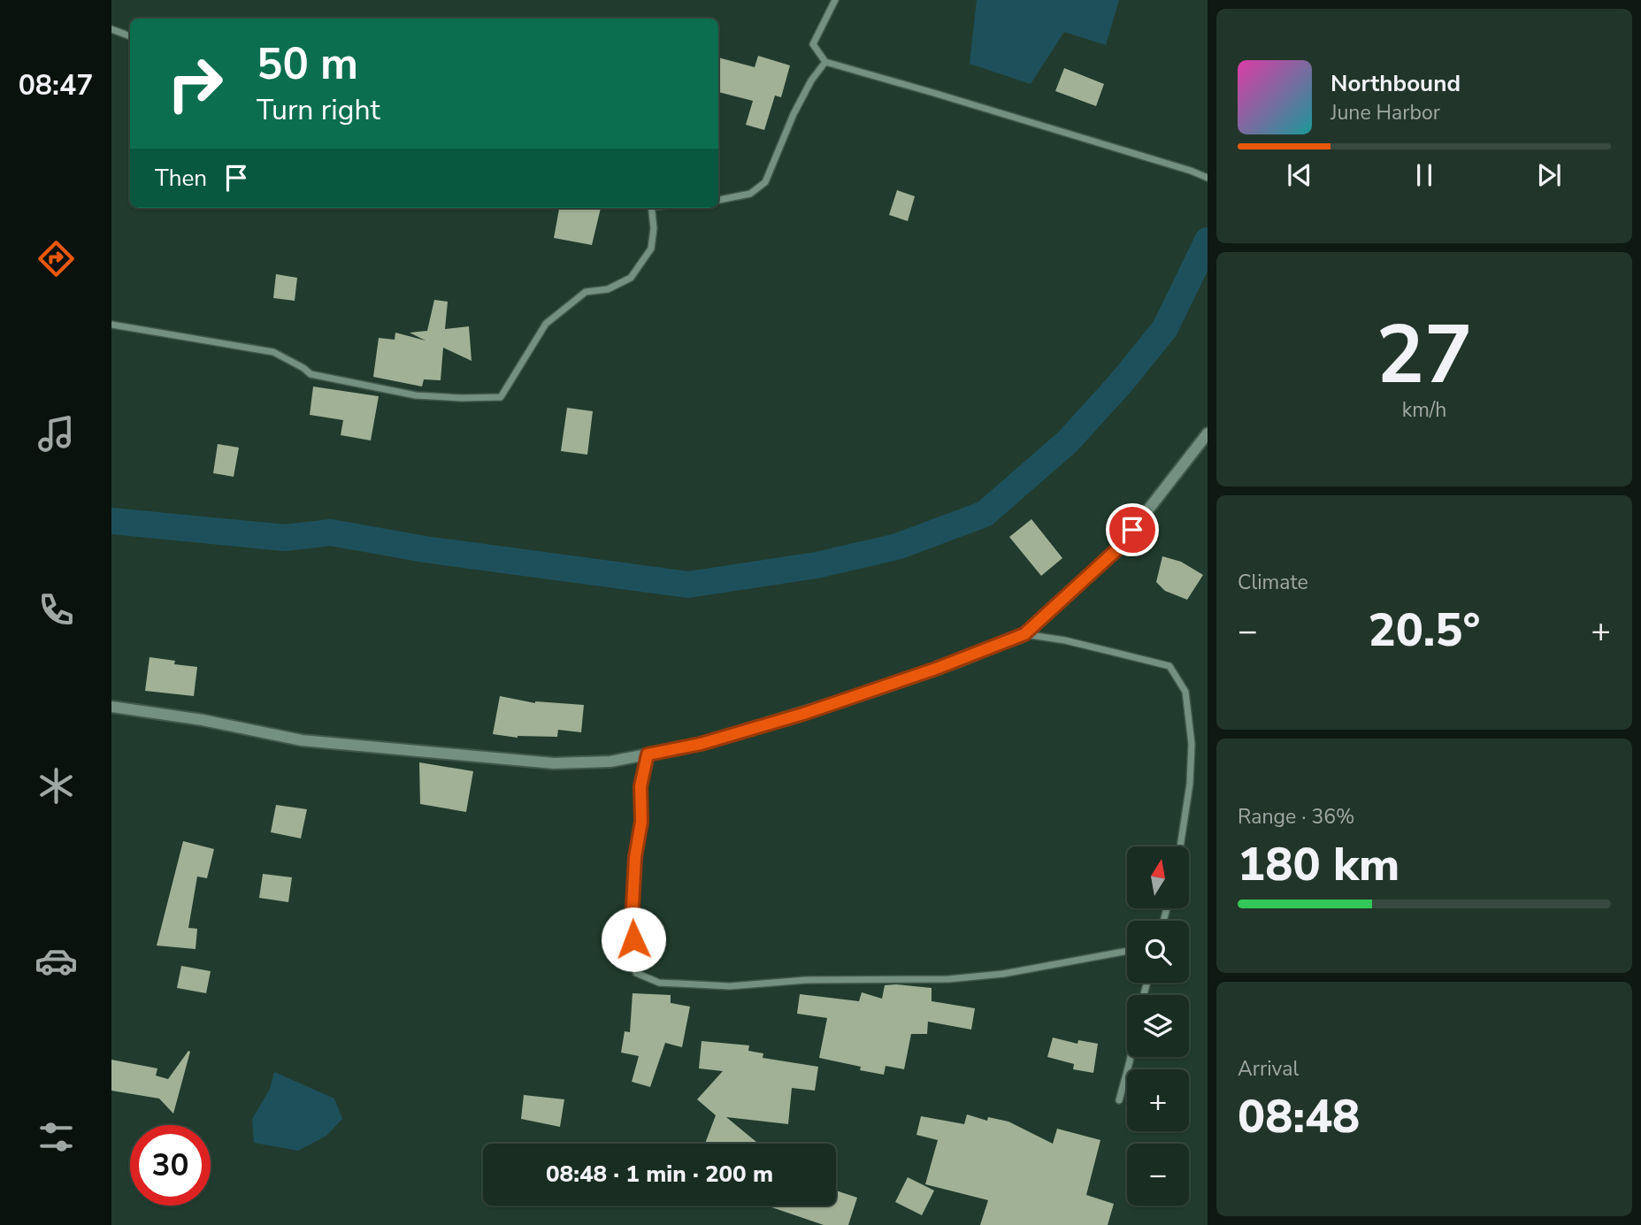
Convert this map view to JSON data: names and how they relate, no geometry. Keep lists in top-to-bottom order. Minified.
{"north":"top","page":{"tabs":"08:47","turn":["50 m","Turn right"],"song":["Northbound","June Harbor"],"then":"Then","tile":[["27","km/h"],"Climate",["Range · 36%","180 km"],["Arrival","08:48"]],"heat":["−","20.5°","+"],"map_buttons":["+","−"],"limit":"30","trip":"08:48 · 1 min · 200 m"}}
